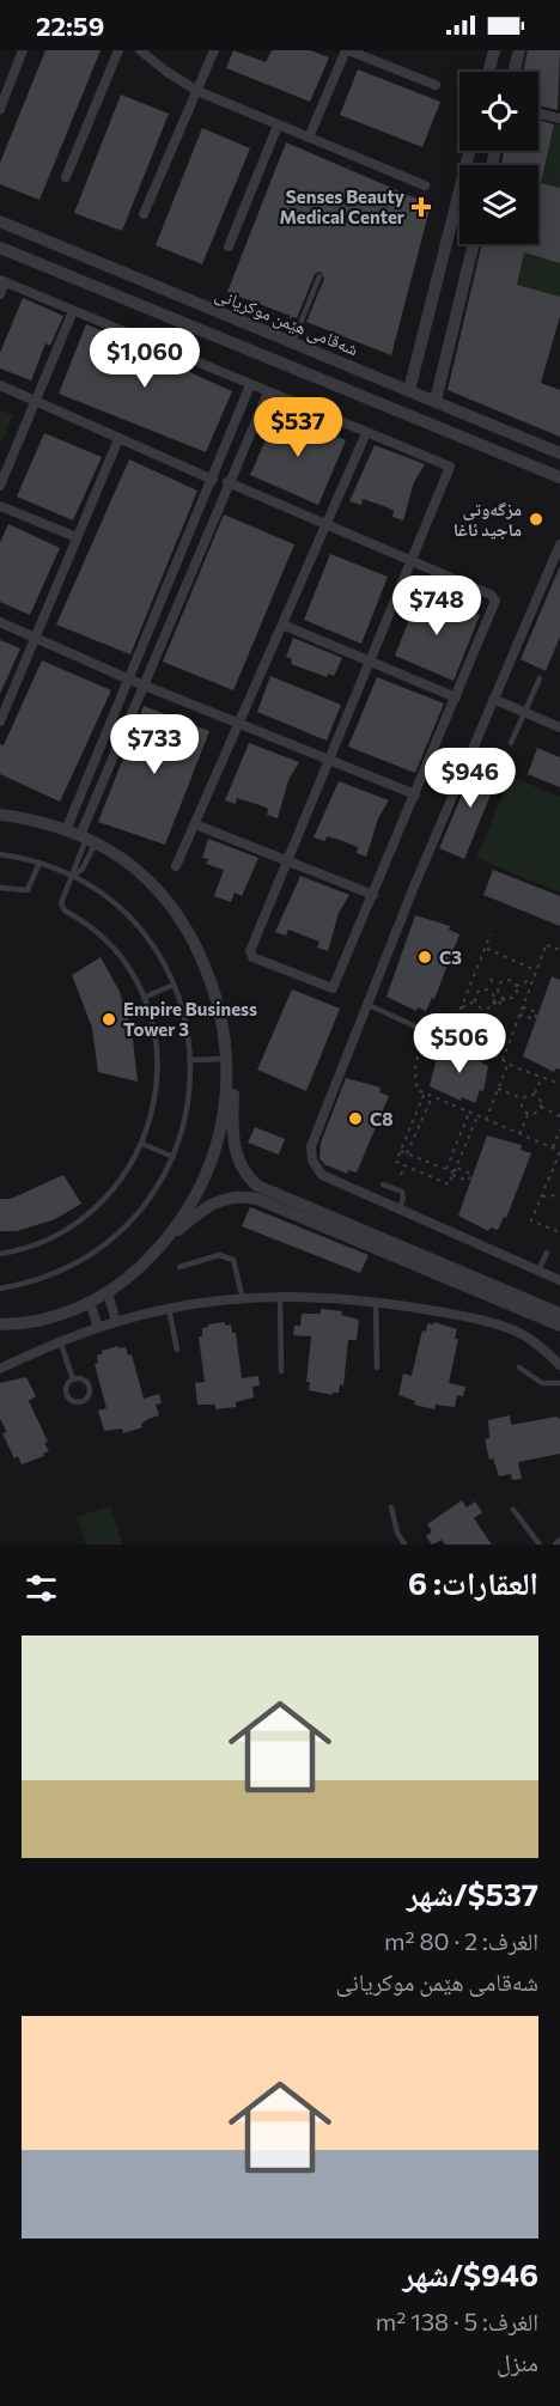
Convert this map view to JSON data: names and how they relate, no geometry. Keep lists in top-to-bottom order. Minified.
{"streets":{"street":["شەقامی هێمن موکریانی"]},"places":{"health":["Senses Beauty Medical Center"],"other":["مزگەوتی ماجید ئاغا","C3","Empire Business Tower 3","C8"]},"page":{"status":"22:59","price":["$1,060","$537","$748","$733","$946","$506"],"heading":"العقارات: 6","list":[{"name":"$537/شهر","note":"الغرف: 2 · 80 m² · شەقامی هێمن موکریانی"},{"name":"$946/شهر","note":"الغرف: 5 · 138 m² · منزل"}]}}
